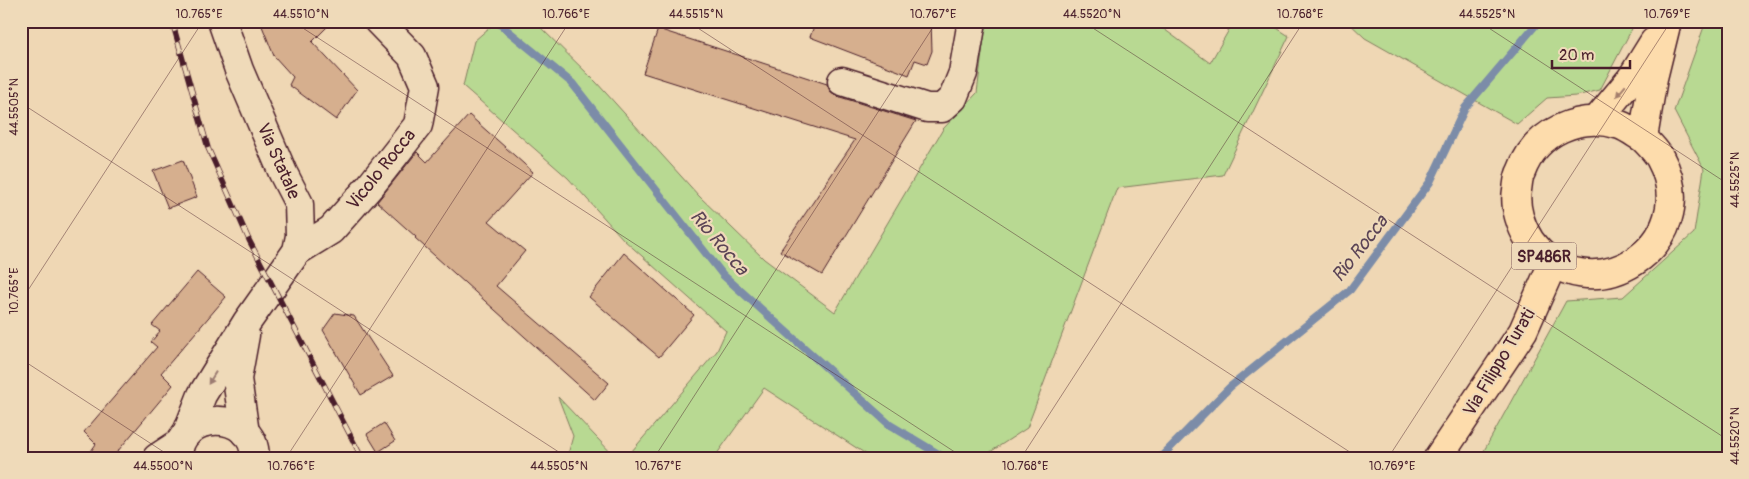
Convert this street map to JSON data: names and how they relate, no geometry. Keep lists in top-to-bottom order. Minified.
{"streets":{"main road":["SP486R","Via Filippo Turati"],"street":["Via Statale","Vicolo Rocca"]},"crossings":[["Via Statale","Vicolo Rocca"],["SP486R","Via Filippo Turati"]],"water":["Rio Rocca"],"scale_bar":"20 m","coordinates":["10.765°E","44.5510°N","10.766°E","44.5515°N","10.767°E","44.5520°N","10.768°E","44.5525°N","10.769°E","44.5505°N","44.5500°N"]}
